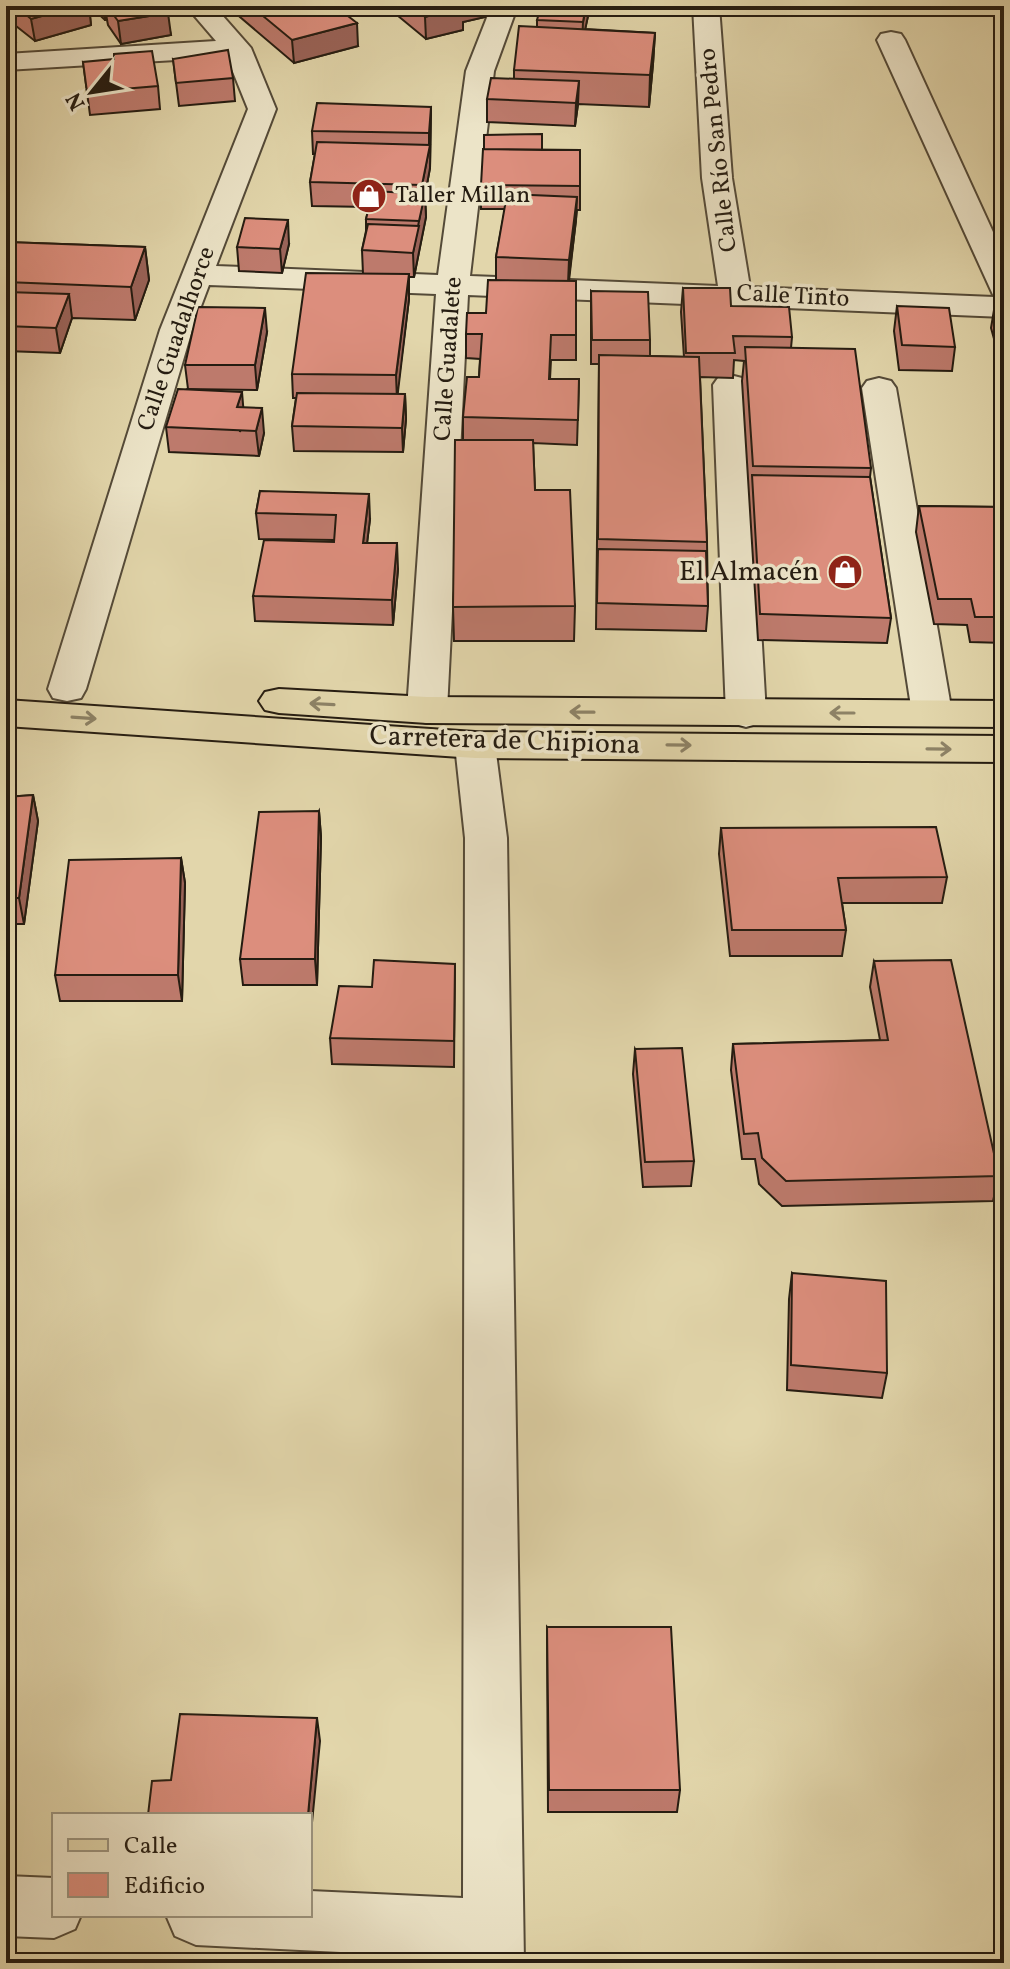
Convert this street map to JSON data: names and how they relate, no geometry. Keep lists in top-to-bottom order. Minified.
{"streets":{"main road":["Carretera de Chipiona"],"street":["Calle Río San Pedro","Calle Tinto","Calle Guadalhorce","Calle Guadalete"]},"crossings":[["Calle Río San Pedro","Calle Tinto"],["Calle Tinto","Calle Guadalhorce"],["Calle Tinto","Calle Guadalete"],["Calle Guadalhorce","Carretera de Chipiona"],["Calle Guadalete","Carretera de Chipiona"]],"places":{"shop":["Taller Millan","El Almacén"]},"legend":["Calle","Edificio"],"north":"bottom left"}
